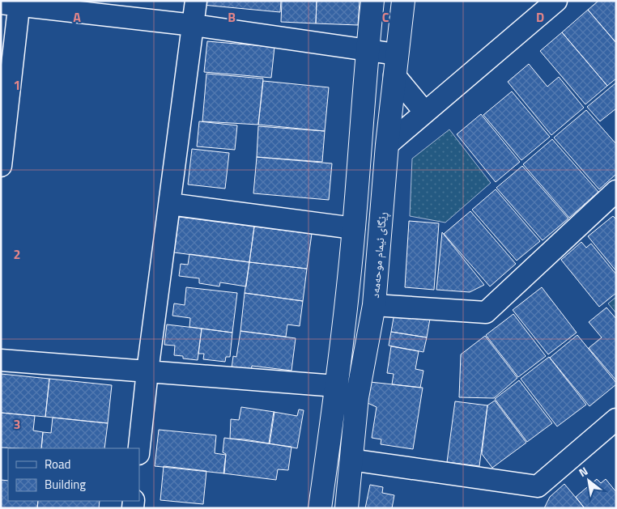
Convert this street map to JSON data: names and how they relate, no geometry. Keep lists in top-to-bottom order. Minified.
{"streets":{"main road":["ڕێگای ئیمام موحەمەد"]},"legend":["Road","Building"],"north":"top left","grid":{"columns":["A","B","C","D"],"rows":["1","2","3"]}}
